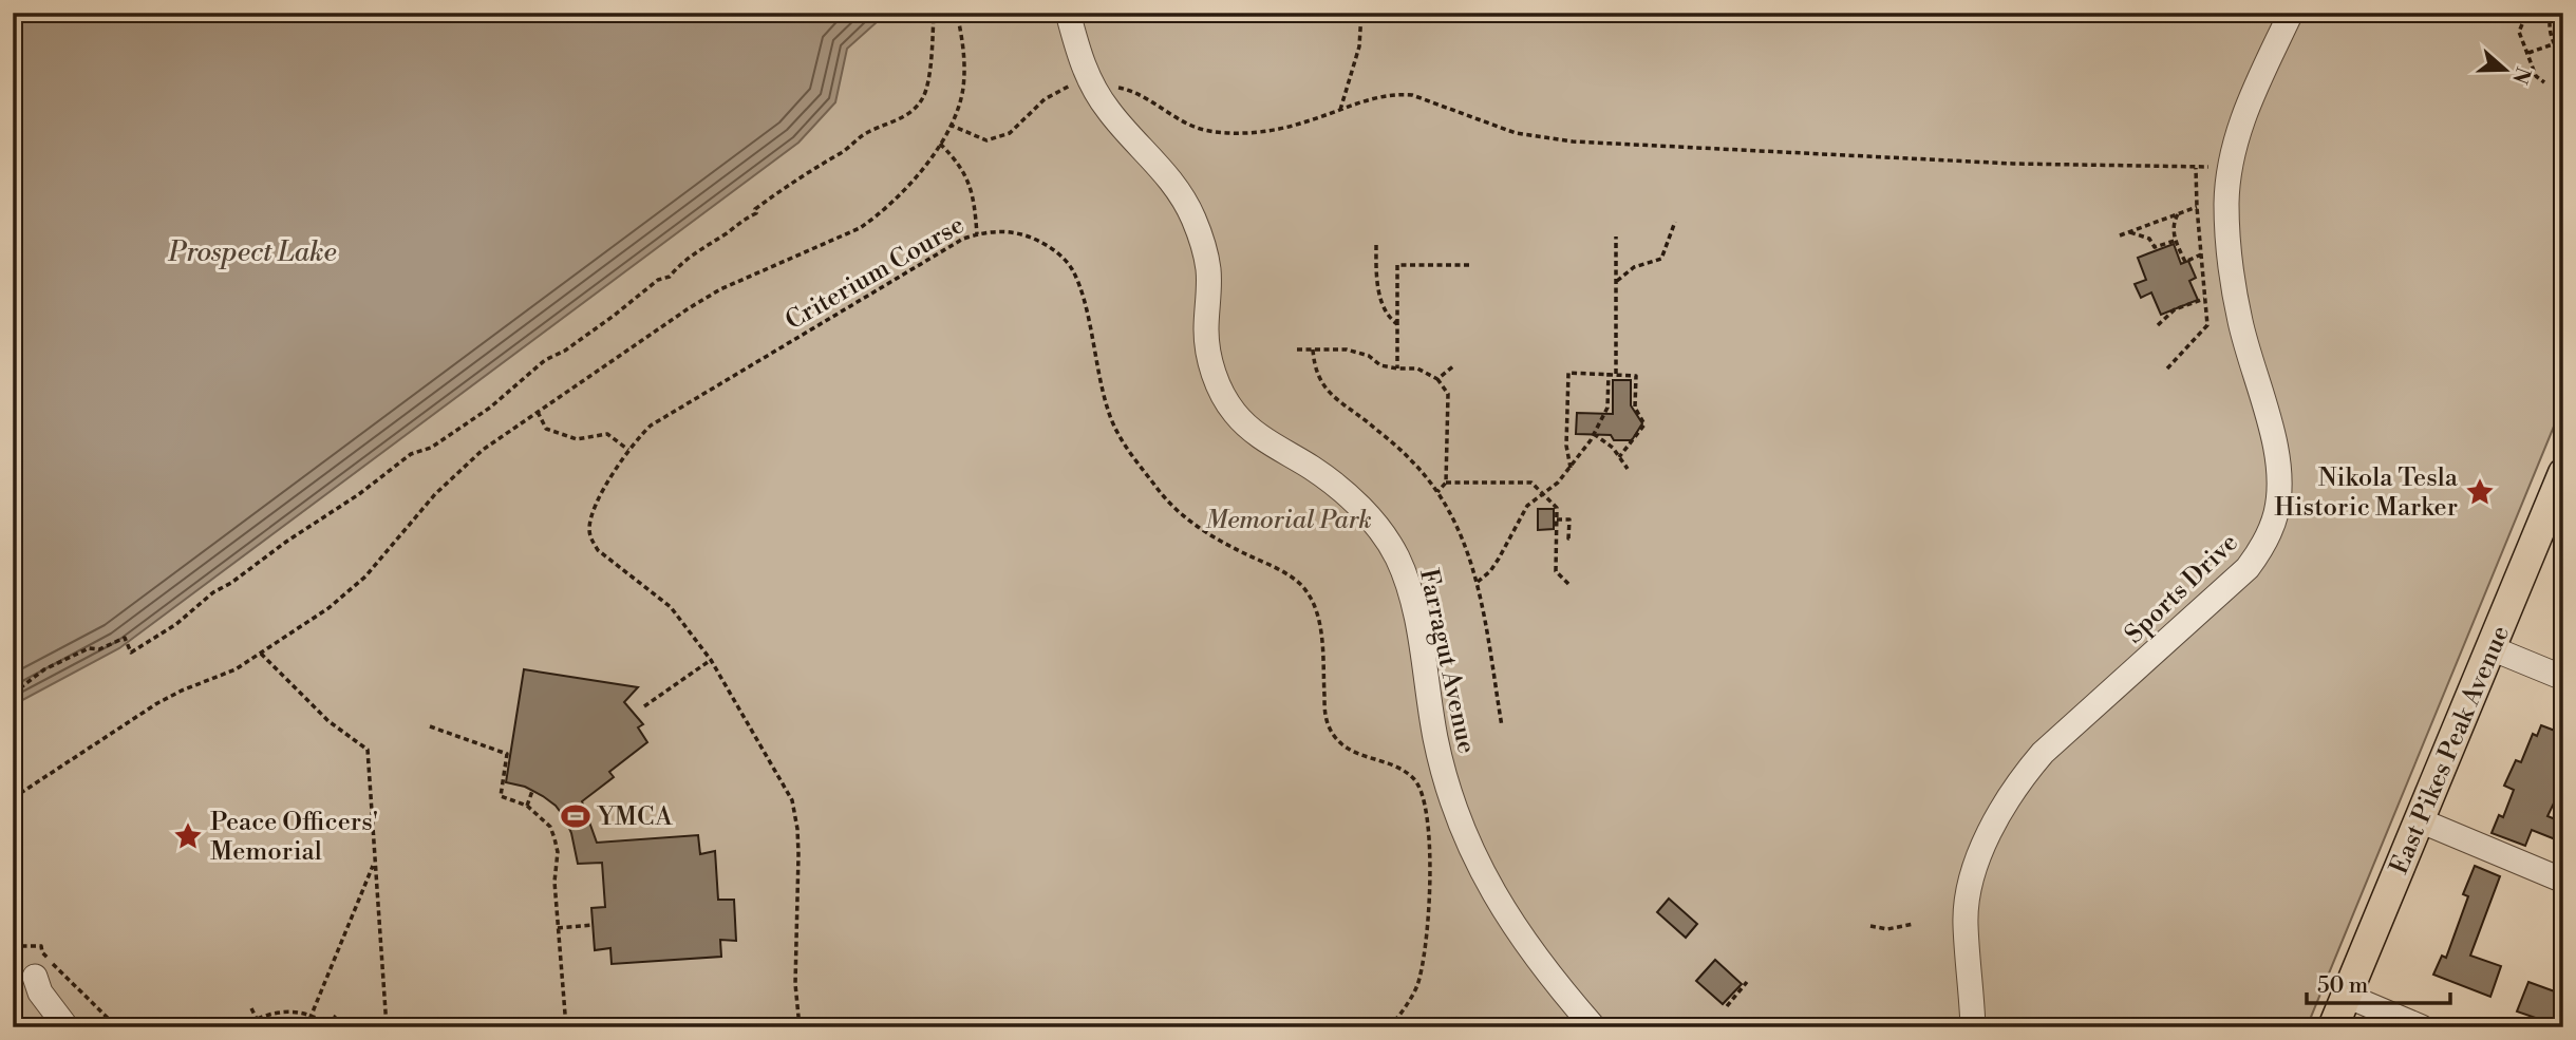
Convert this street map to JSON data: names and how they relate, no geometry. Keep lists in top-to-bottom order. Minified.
{"streets":{"main road":["East Pikes Peak Avenue"],"street":["Sports Drive","Farragut Avenue"],"path":["Criterium Course"]},"water":["Prospect Lake"],"parks":["Memorial Park"],"places":{"place":["Nikola Tesla Historic Marker","Peace Officers' Memorial"],"sports":["YMCA"]},"scale_bar":"50 m","north":"right"}
